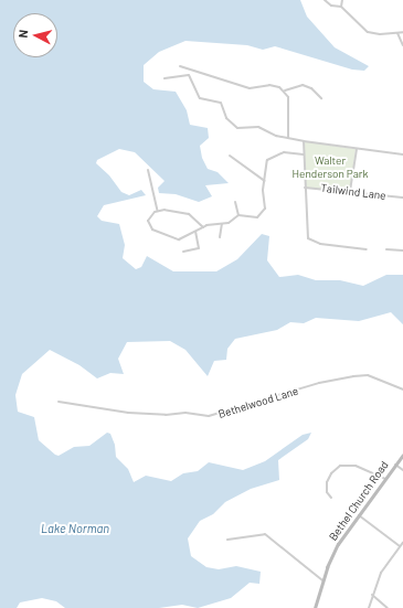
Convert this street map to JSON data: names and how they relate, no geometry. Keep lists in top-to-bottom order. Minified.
{"streets":{"street":["Tailwind Lane","Bethelwood Lane","Bethel Church Road"]},"water":["Lake Norman"],"parks":["Walter Henderson Park"],"north":"left"}
